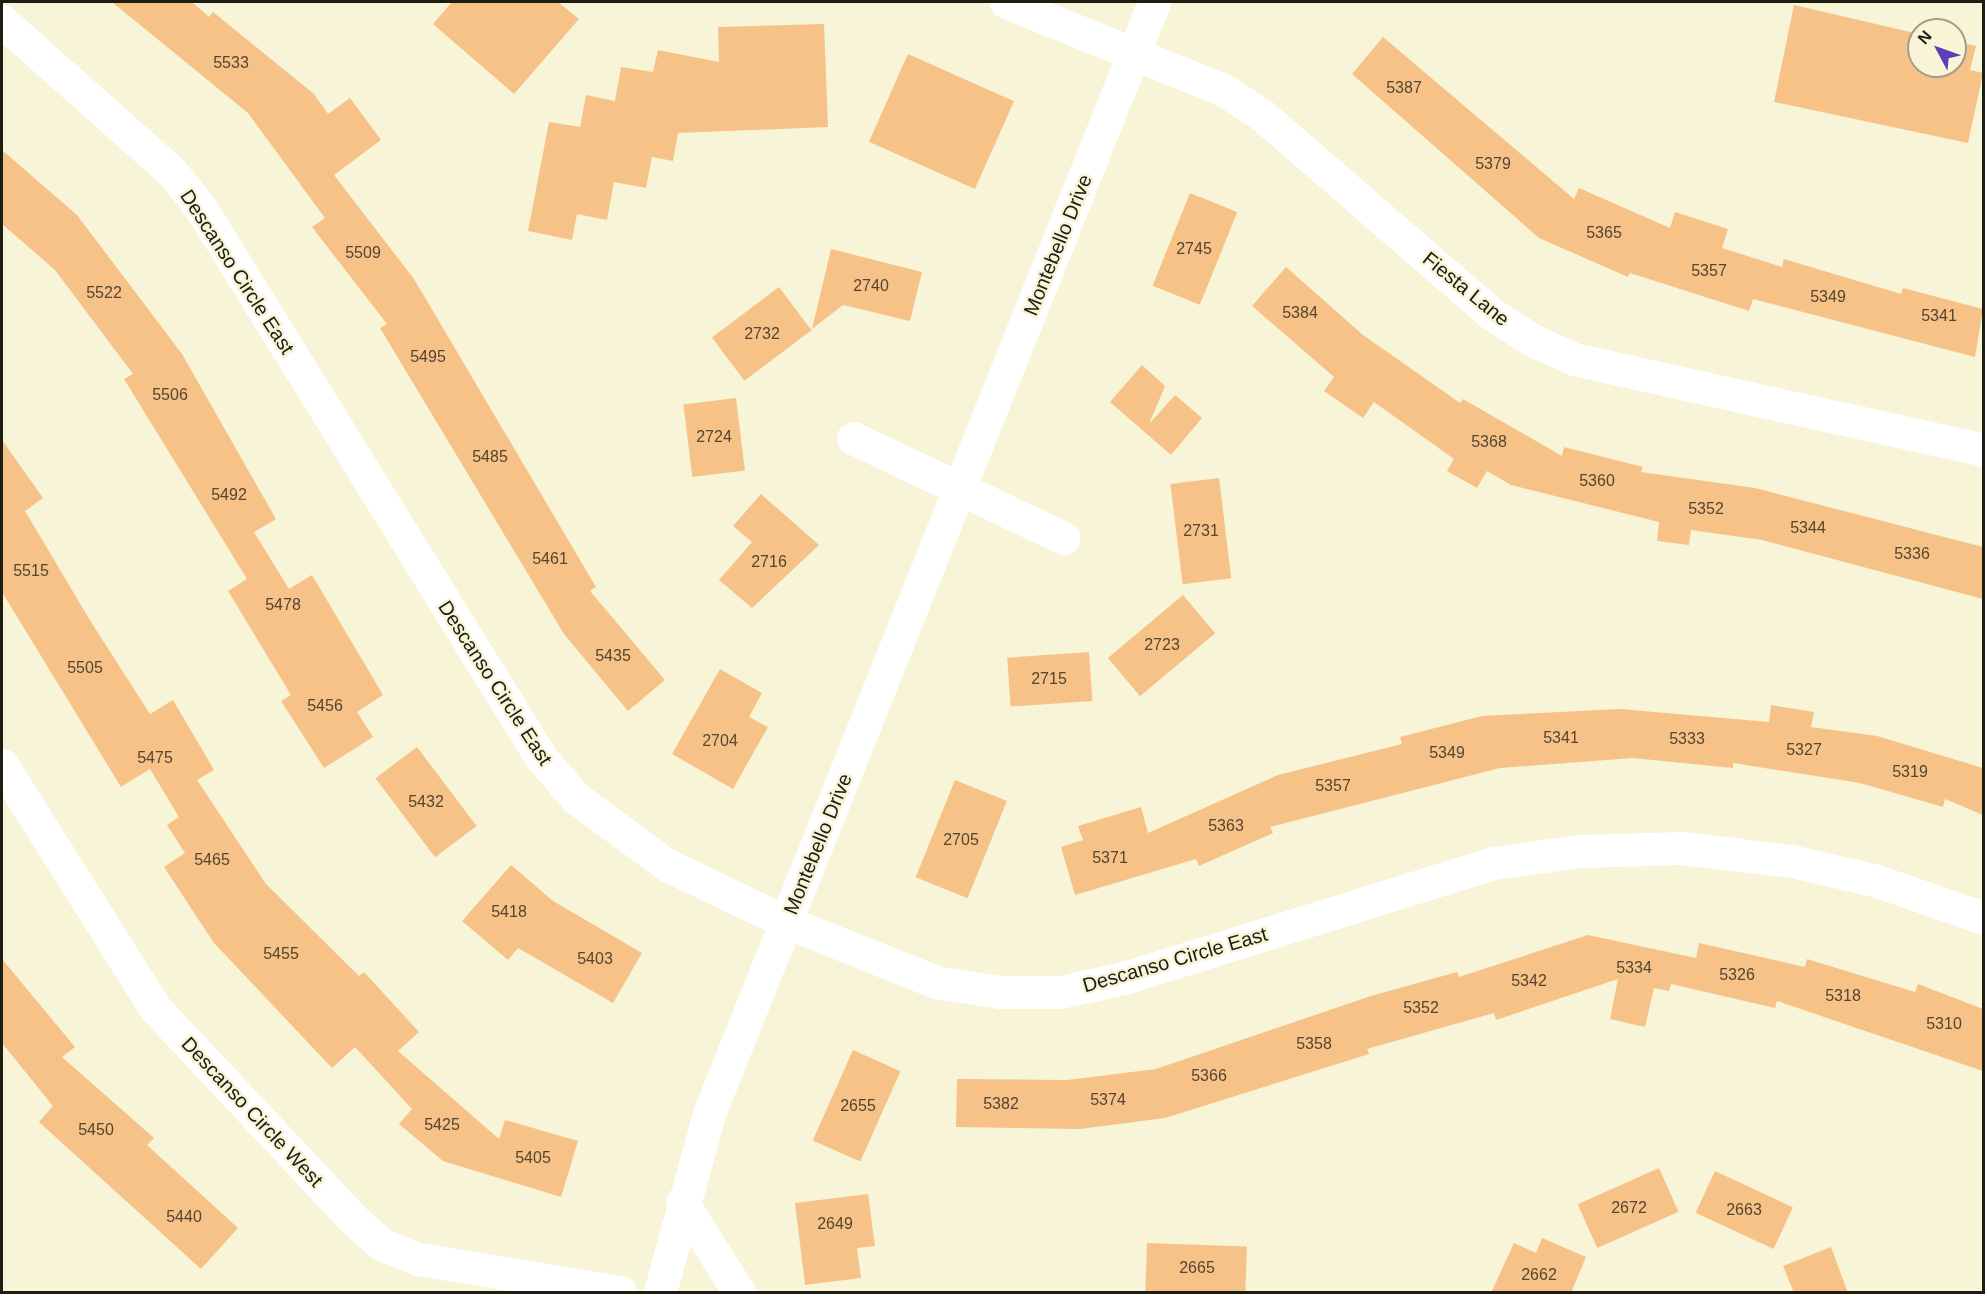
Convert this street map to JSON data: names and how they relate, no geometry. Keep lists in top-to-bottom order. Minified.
{"streets":{"street":["Montebello Drive","Descanso Circle East","Fiesta Lane","Descanso Circle West"]},"crossings":[["Montebello Drive","Descanso Circle East"],["Montebello Drive","Fiesta Lane"]],"house_numbers":["5533","5387","5379","5365","2745","5509","5357","2740","5522","5349","5384","5341","2732","5495","5506","2724","5368","5485","5360","5492","5352","5344","2731","5336","5461","2716","5515","5478","2723","5435","5505","2715","5456","5341","5333","2704","5327","5349","5475","5319","5357","5432","5363","2705","5371","5465","5418","5455","5403","5334","5326","5342","5318","5352","5310","5358","5366","5374","5382","2655","5425","5450","5405","2672","2663","5440","2649","2665","2662"],"north":"top left"}
